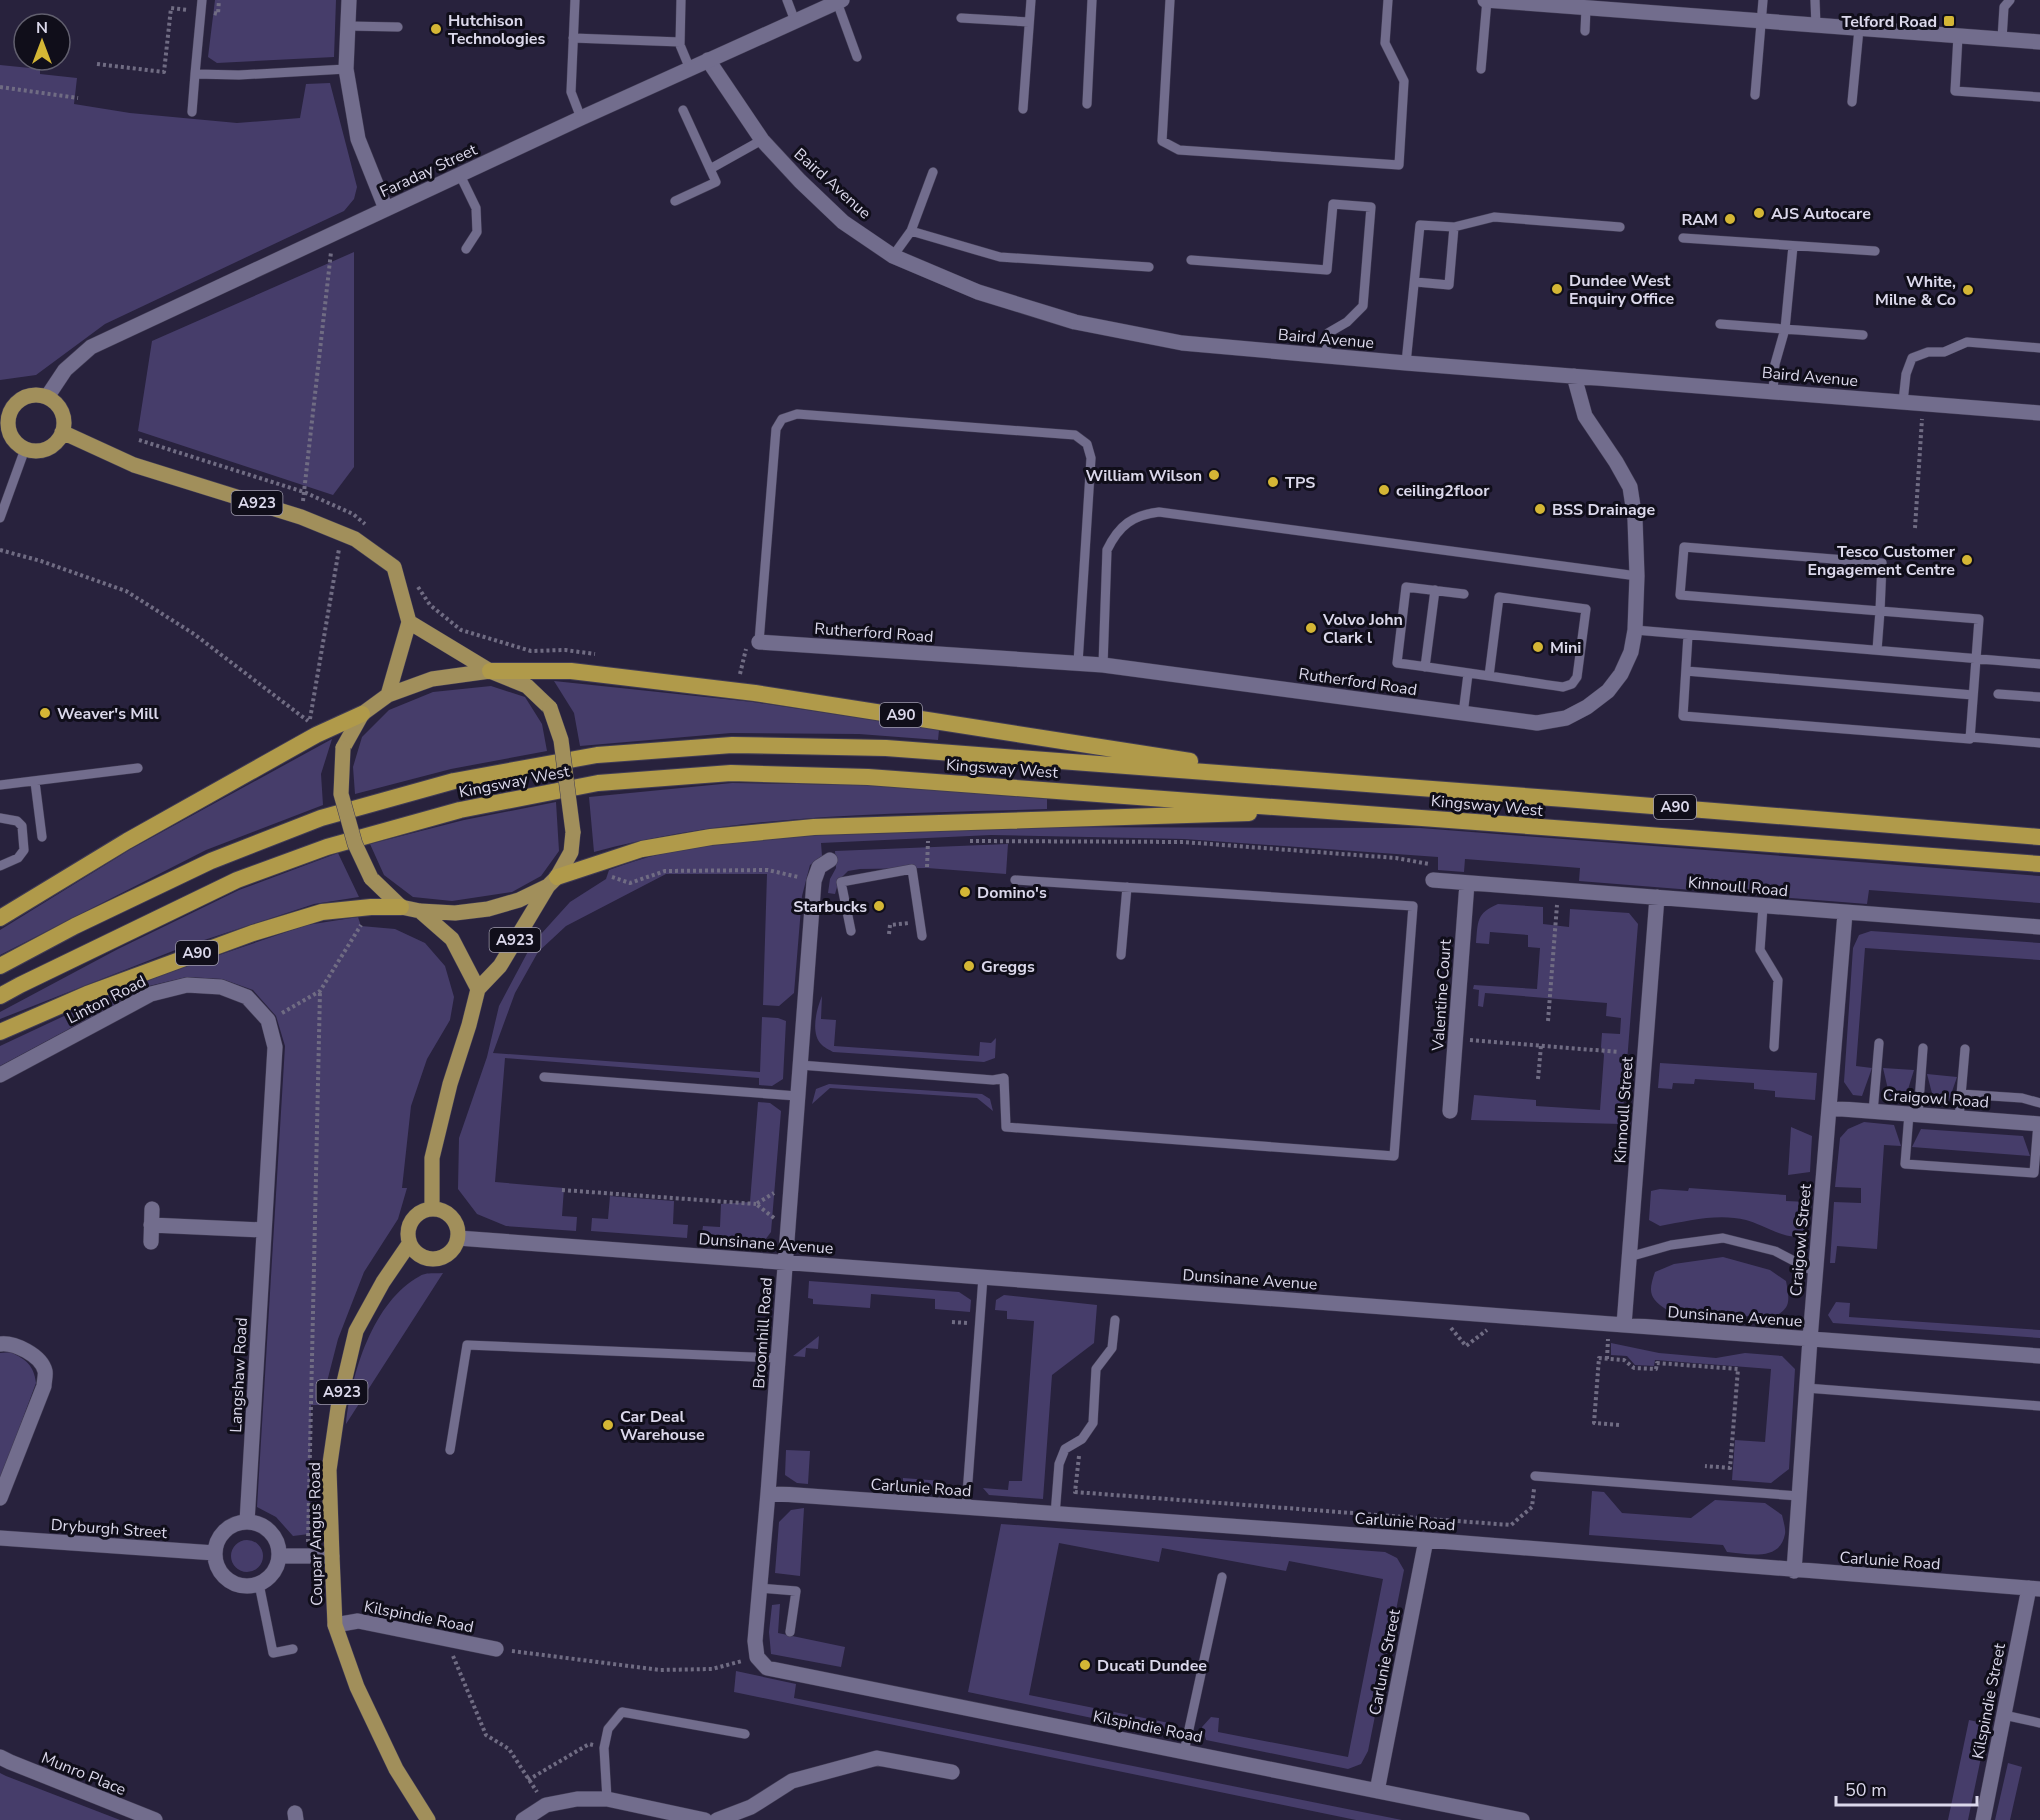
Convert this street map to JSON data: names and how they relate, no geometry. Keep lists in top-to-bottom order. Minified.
{"streets":{"highway":["A90","Kingsway West"],"main road":["A923","Coupar Angus Road"],"street":["Faraday Street","Baird Avenue","Rutherford Road","Kinnoull Road","Valentine Court","Linton Road","Craigowl Road","Kinnoull Street","Craigowl Street","Dunsinane Avenue","Broomhill Road","Langshaw Road","Carlunie Road","Dryburgh Street","Kilspindie Road","Carlunie Street","Kilspindie Street","Munro Place"]},"crossings":[["Faraday Street","Baird Avenue"],["Faraday Street","A923"],["Baird Avenue","Rutherford Road"],["A923","A90"],["A923","Dunsinane Avenue"],["A923","Coupar Angus Road"],["A90","Kingsway West"],["Kinnoull Road","Valentine Court"],["Kinnoull Road","Kinnoull Street"],["Kinnoull Road","Craigowl Street"],["Linton Road","Langshaw Road"],["Craigowl Road","Craigowl Street"],["Kinnoull Street","Dunsinane Avenue"],["Craigowl Street","Dunsinane Avenue"],["Craigowl Street","Carlunie Road"],["Dunsinane Avenue","Broomhill Road"],["Dunsinane Avenue","Coupar Angus Road"],["Broomhill Road","Carlunie Road"],["Broomhill Road","Kilspindie Road"],["Langshaw Road","Dryburgh Street"],["Carlunie Road","Carlunie Street"],["Carlunie Road","Kilspindie Street"],["Coupar Angus Road","Kilspindie Road"],["Kilspindie Road","Carlunie Street"]],"places":{"transit":["Telford Road"],"other":["Hutchison Technologies","AJS Autocare","RAM","Dundee West Enquiry Office","White, Milne & Co","William Wilson","TPS","ceiling2floor","BSS Drainage","Tesco Customer Engagement Centre","Volvo John Clark l","Mini","Weaver's Mill","Domino's","Starbucks","Greggs","Car Deal Warehouse","Ducati Dundee"]},"scale_bar":"50 m","north":"top"}
